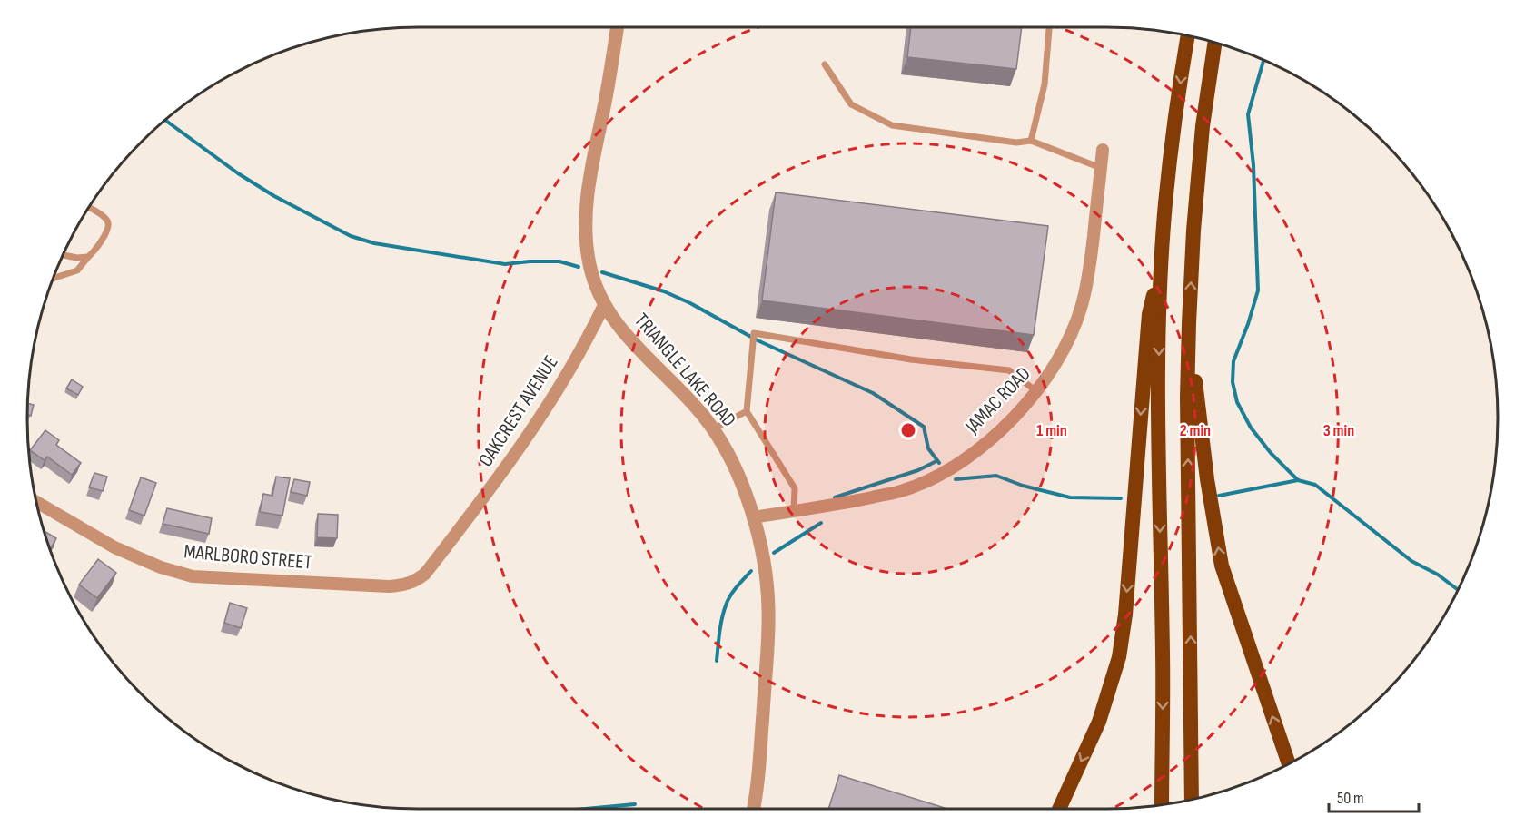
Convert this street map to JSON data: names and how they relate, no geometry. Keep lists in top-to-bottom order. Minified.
{"streets":{"street":["TRIANGLE LAKE ROAD","JAMAC ROAD","OAKCREST AVENUE","MARLBORO STREET"]},"crossings":[["TRIANGLE LAKE ROAD","JAMAC ROAD"],["TRIANGLE LAKE ROAD","OAKCREST AVENUE"],["OAKCREST AVENUE","MARLBORO STREET"]],"scale_bar":"50 m","rings":["1 min","2 min","3 min"]}
